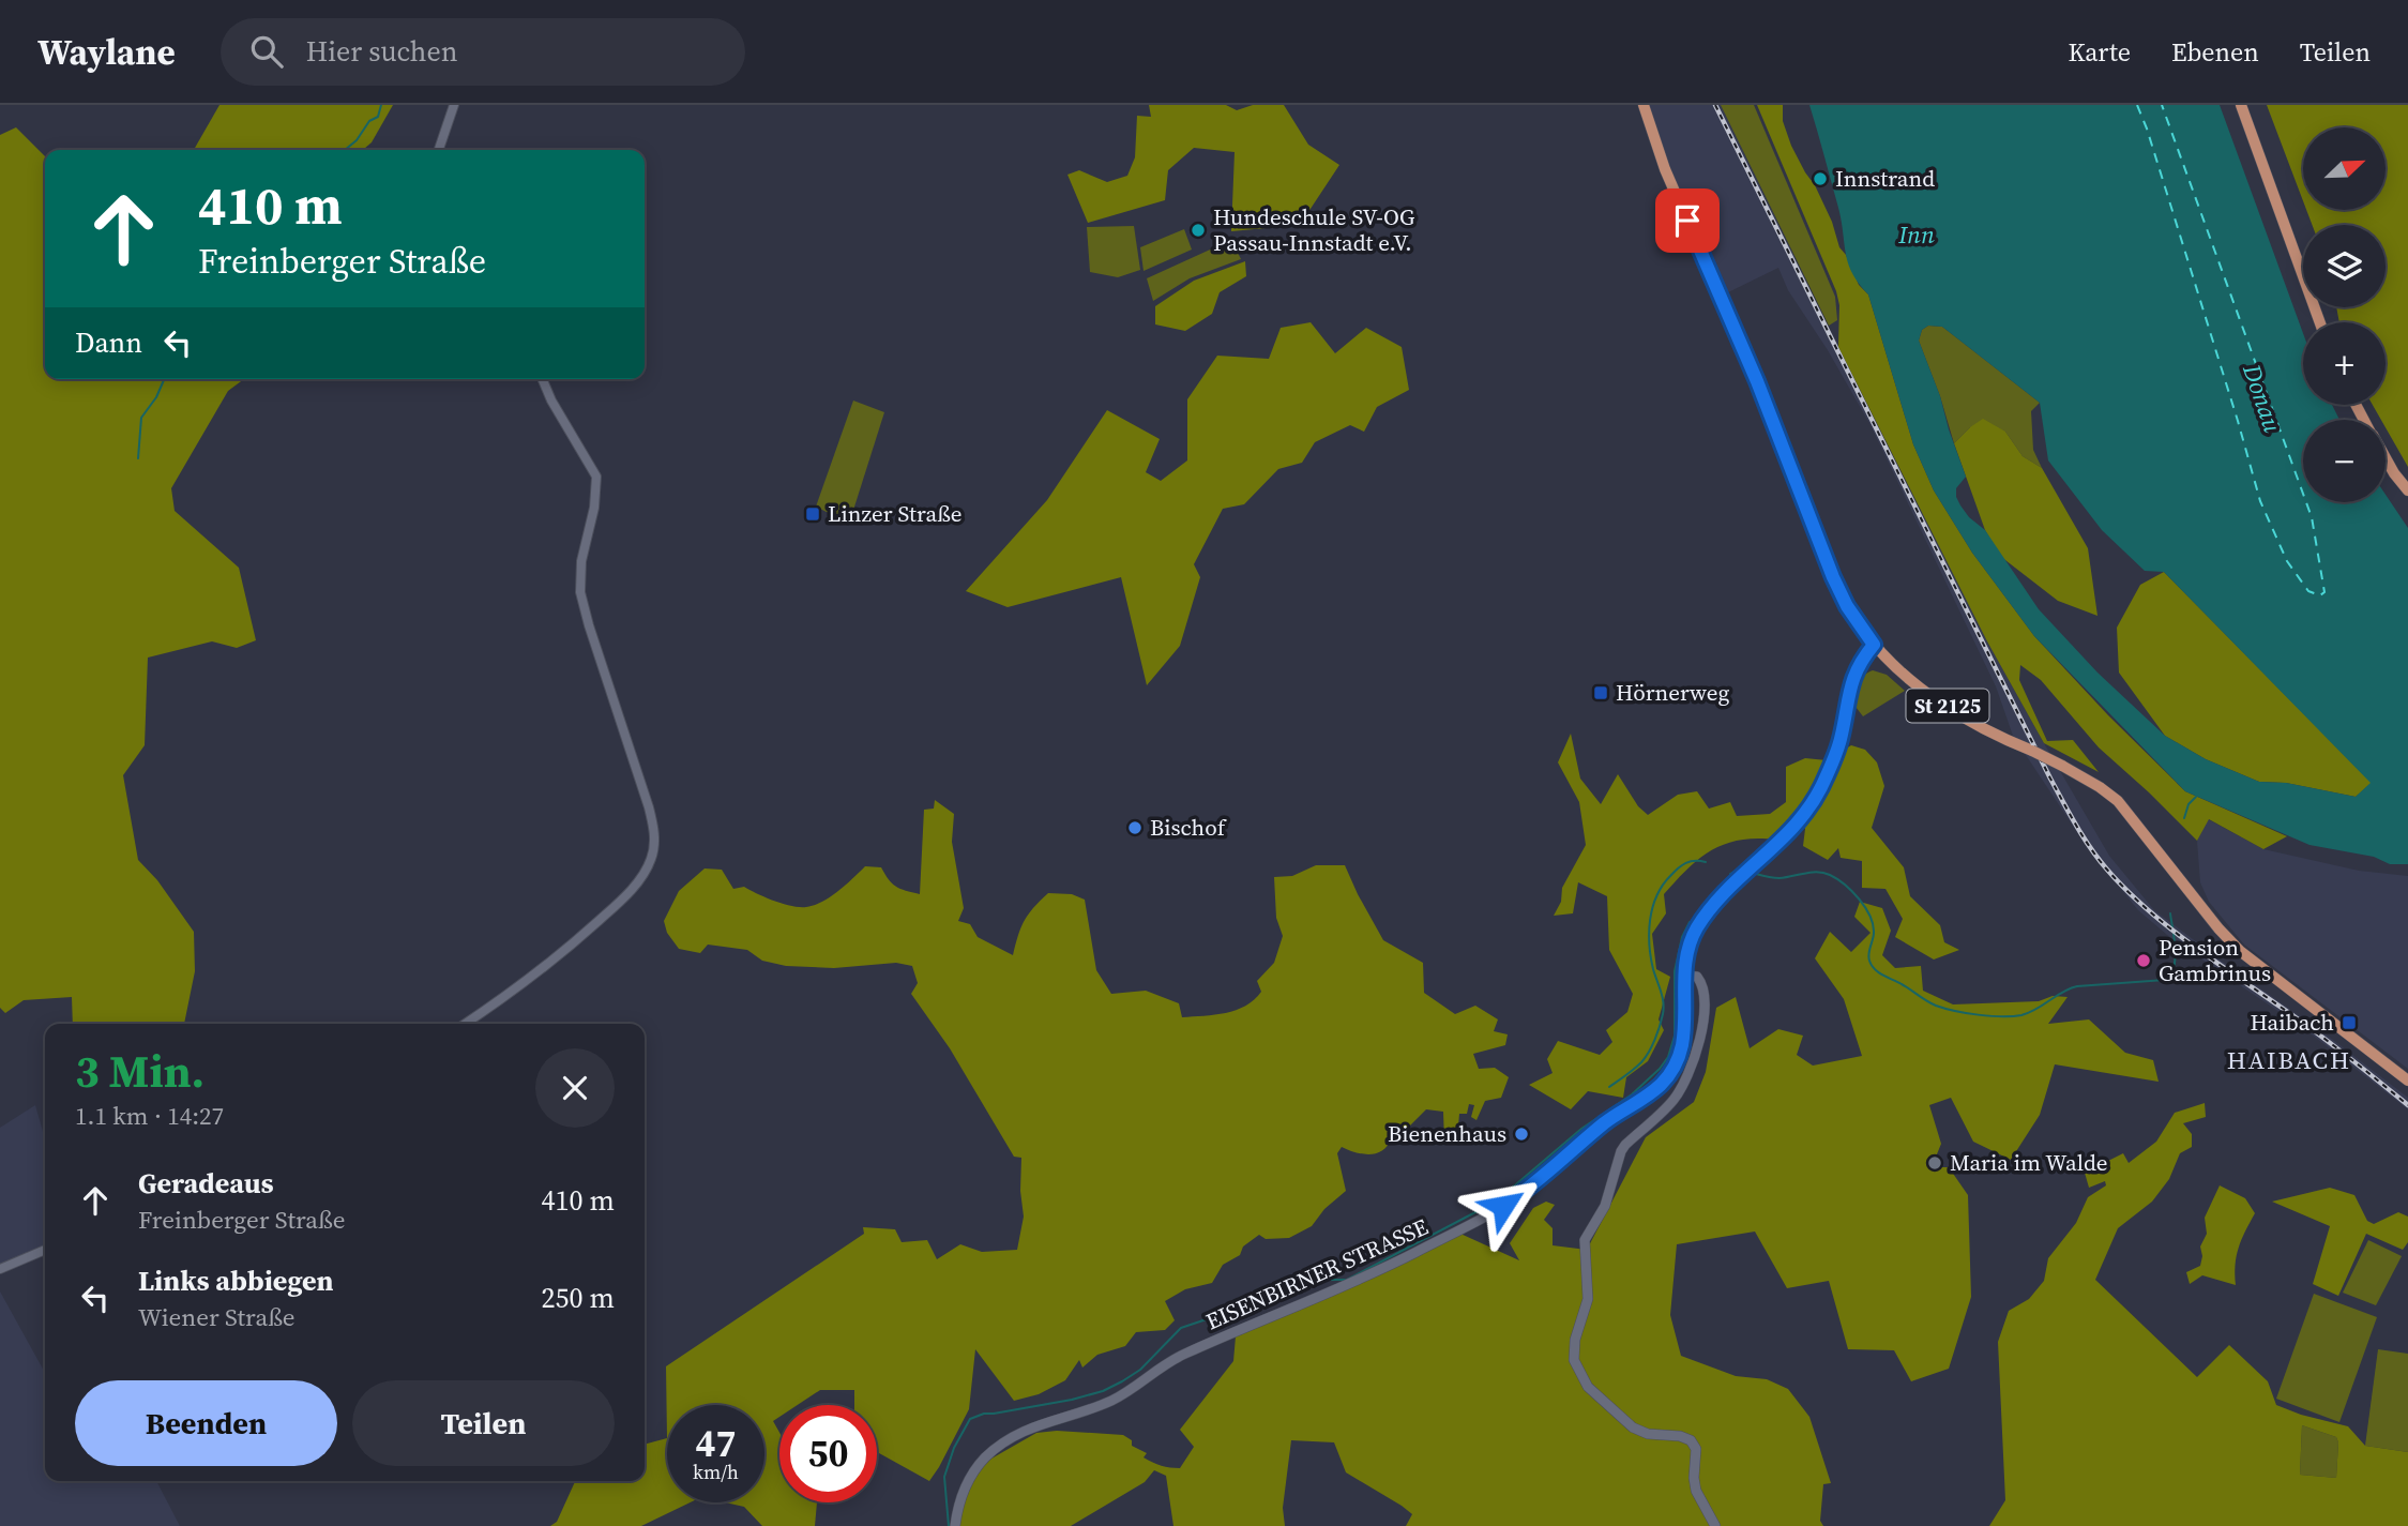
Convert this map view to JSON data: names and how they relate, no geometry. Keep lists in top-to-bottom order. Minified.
{"streets":{"main road":["St 2125","EISENBIRNER STRASSE"]},"crossings":[["St 2125","EISENBIRNER STRASSE"]],"districts":["HAIBACH"],"water":["Inn","Donau"],"places":{"other":["Innstrand","Hundeschule SV-OG Passau-Innstadt e.V.","Bischof","Pension Gambrinus","Bienenhaus","Maria im Walde"],"transit":["Linzer Straße","Hörnerweg","Haibach"]},"north":"top right","page":{"header":"Waylane","search":"Hier suchen","nav":["Karte","Ebenen","Teilen"],"map_buttons":["+","−"],"turn":["410 m","Freinberger Straße"],"then":"Dann","heading":["3 Min.","1.1 km · 14:27"],"list":[{"name":"Geradeaus","note":"Freinberger Straße","value":"410 m"},{"name":"Links abbiegen","note":"Wiener Straße","value":"250 m"}],"buttons":["Beenden","Teilen"],"speed":"47 km/h","limit":"50"}}
